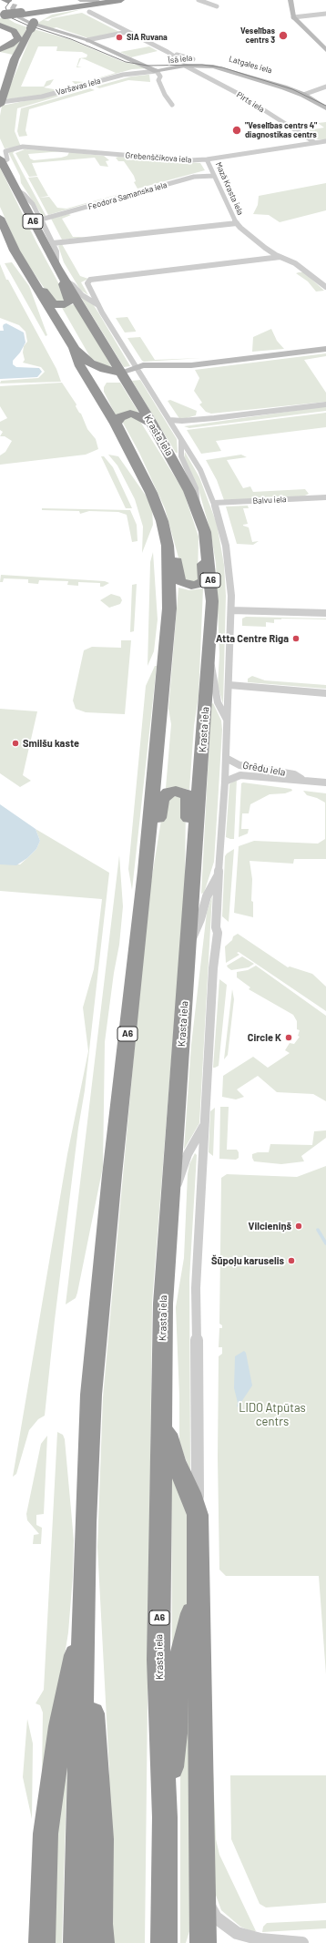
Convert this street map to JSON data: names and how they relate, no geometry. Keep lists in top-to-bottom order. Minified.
{"streets":{"highway":["A6","Krasta iela"],"street":["Īsā iela","Latgales iela","Varšavas iela","Pirts iela","Grebenščikova iela","Mazā Krasta iela","Feodora Samanska iela","Balvu iela","Grēdu iela"]},"crossings":[["Īsā iela","Latgales iela"],["Īsā iela","Varšavas iela"],["Īsā iela","Pirts iela"],["Latgales iela","Pirts iela"],["Pirts iela","Grebenščikova iela"],["Grebenščikova iela","Mazā Krasta iela"],["Grebenščikova iela","Krasta iela"],["Mazā Krasta iela","Feodora Samanska iela"],["A6","Krasta iela"]],"parks":["LIDO Atpūtas centrs"],"places":["Veselības centrs 3","SIA Ruvana","\"Veselības centrs 4\" diagnostikas centrs","Atta Centre Riga","Smilšu kaste","Circle K","Vilcieniņš","Šūpoļu karuselis"]}
